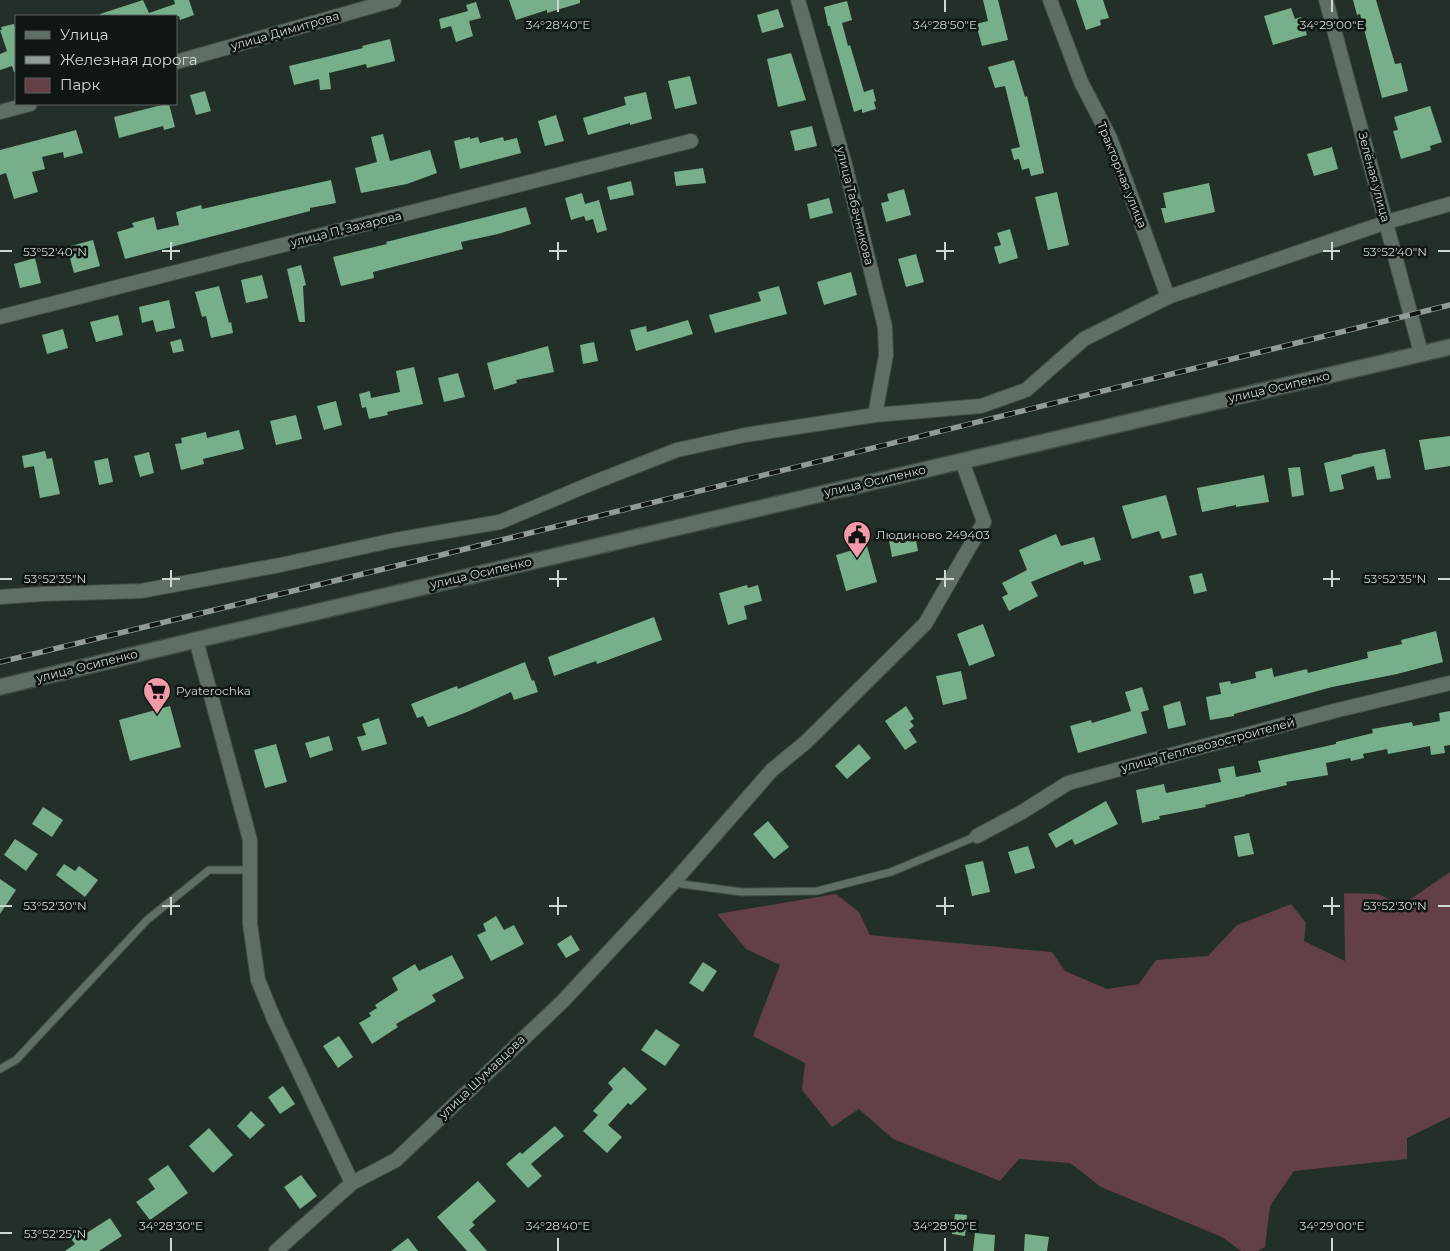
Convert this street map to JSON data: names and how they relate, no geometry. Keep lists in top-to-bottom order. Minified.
{"streets":{"street":["улица Димитрова","Тракторная улица","Зелёная улица","улица Табачникова","улица П. Захарова","улица Осипенко","улица Тепловозостроителей","улица Шумавцова"]},"crossings":[["Зелёная улица","улица Осипенко"]],"places":{"public building":["Людиново 249403"],"supermarket":["Pyaterochka"]},"legend":["Улица","Железная дорога","Парк"],"coordinates":["34°28'40\"E","34°28'50\"E","34°29'00\"E","53°52'40\"N","53°52'35\"N","53°52'30\"N","34°28'30\"E","53°52'25\"N"]}
